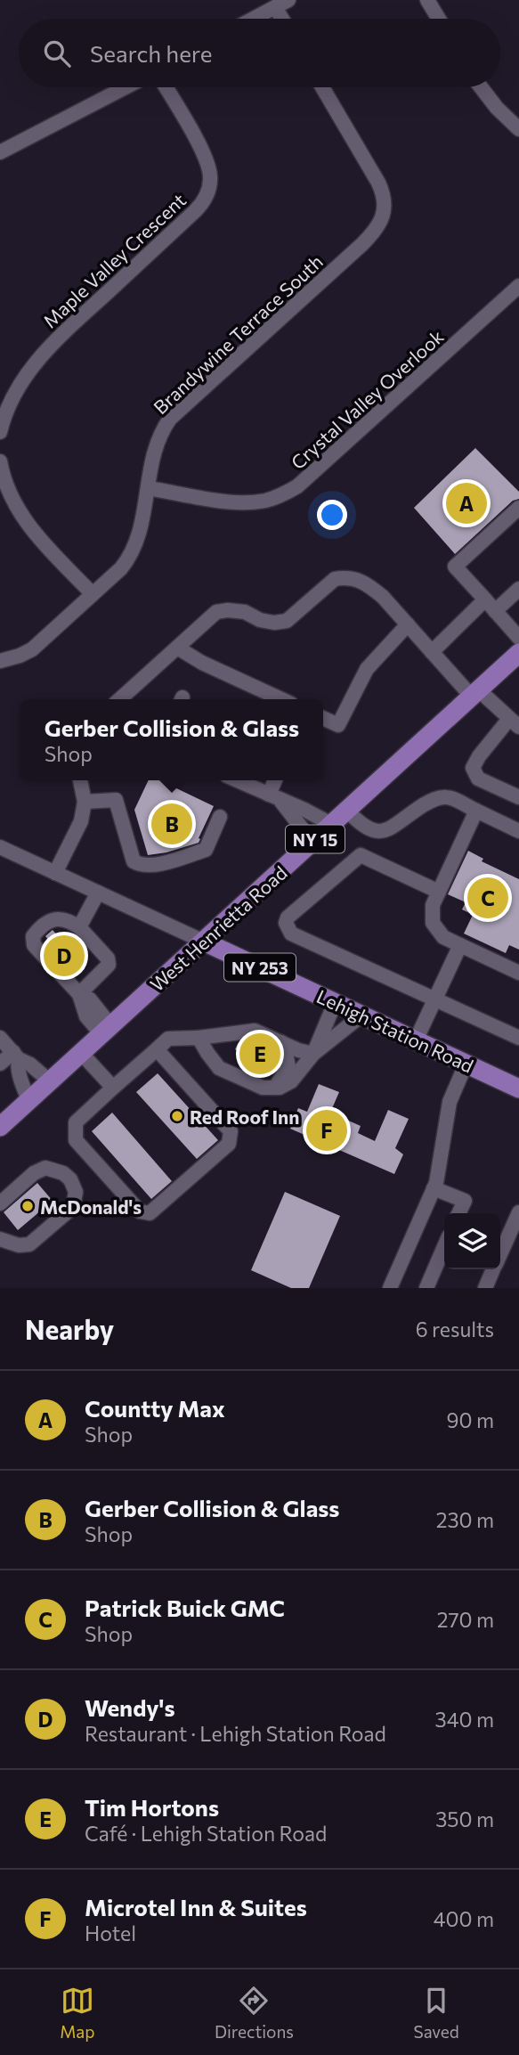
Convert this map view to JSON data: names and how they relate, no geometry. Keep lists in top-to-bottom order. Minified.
{"streets":{"main road":["NY 15","West Henrietta Road","NY 253","Lehigh Station Road"],"street":["Maple Valley Crescent","Brandywine Terrace South","Crystal Valley Overlook"]},"crossings":[["Brandywine Terrace South","Crystal Valley Overlook"],["West Henrietta Road","Lehigh Station Road"]],"places":["Red Roof Inn","McDonald's"],"page":{"search":"Search here","pins":["A","B","C","D","E","F"],"popup":["Gerber Collision & Glass","Shop"],"heading":["Nearby","6 results"],"list":[{"mark":"A","name":"Countty Max","note":"Shop","value":"90 m"},{"mark":"B","name":"Gerber Collision & Glass","note":"Shop","value":"230 m"},{"mark":"C","name":"Patrick Buick GMC","note":"Shop","value":"270 m"},{"mark":"D","name":"Wendy's","note":"Restaurant · Lehigh Station Road","value":"340 m"},{"mark":"E","name":"Tim Hortons","note":"Café · Lehigh Station Road","value":"350 m"},{"mark":"F","name":"Microtel Inn & Suites","note":"Hotel","value":"400 m"}],"nav":["Map","Directions","Saved"]}}
